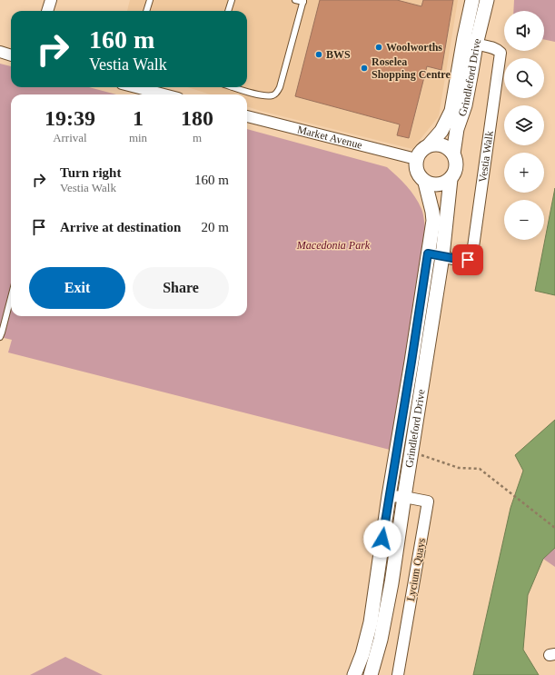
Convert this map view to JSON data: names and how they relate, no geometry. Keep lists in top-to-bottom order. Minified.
{"streets":{"street":["Grindleford Drive","Market Avenue","Vestia Walk","Lycium Quays"]},"crossings":[["Grindleford Drive","Market Avenue"],["Grindleford Drive","Vestia Walk"],["Grindleford Drive","Lycium Quays"]],"parks":["Macedonia Park"],"places":["Woolworths","BWS","Roselea Shopping Centre"],"page":{"map_buttons":["+","−"],"turn":["160 m","Vestia Walk"],"eta":["19:39","Arrival","1","min","180","m"],"list":[{"name":"Turn right","note":"Vestia Walk","value":"160 m"},{"name":"Arrive at destination","value":"20 m"}],"buttons":["Exit","Share"]}}
